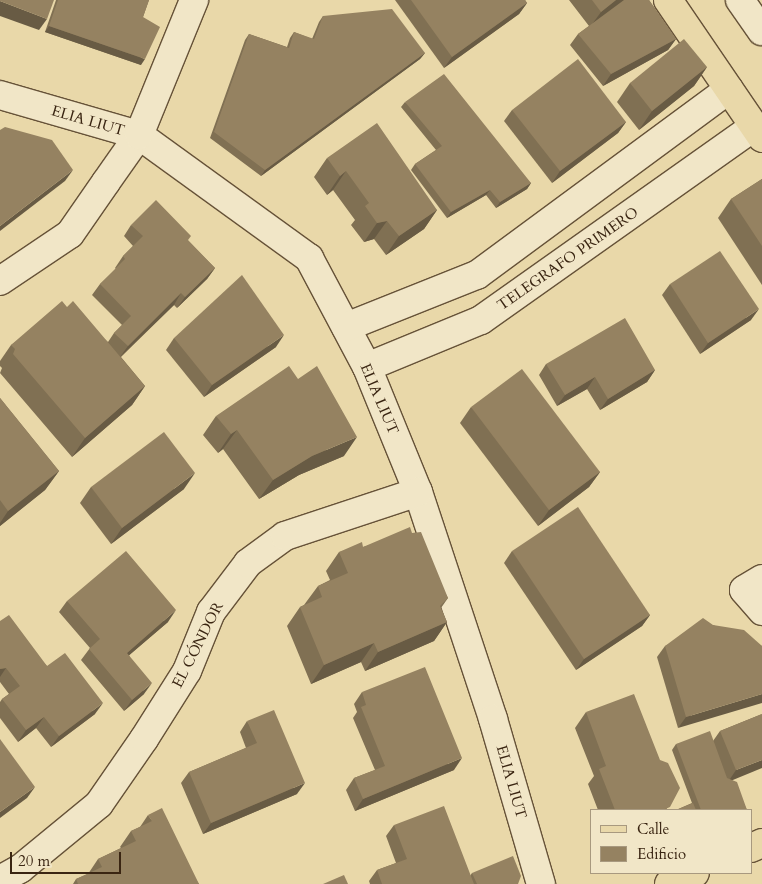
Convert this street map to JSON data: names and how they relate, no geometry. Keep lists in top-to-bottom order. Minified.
{"streets":{"street":["ELIA LIUT","TELEGRAFO PRIMERO","EL CÓNDOR"]},"crossings":[["ELIA LIUT","TELEGRAFO PRIMERO"],["ELIA LIUT","EL CÓNDOR"]],"legend":["Calle","Edificio"],"scale_bar":"20 m"}
